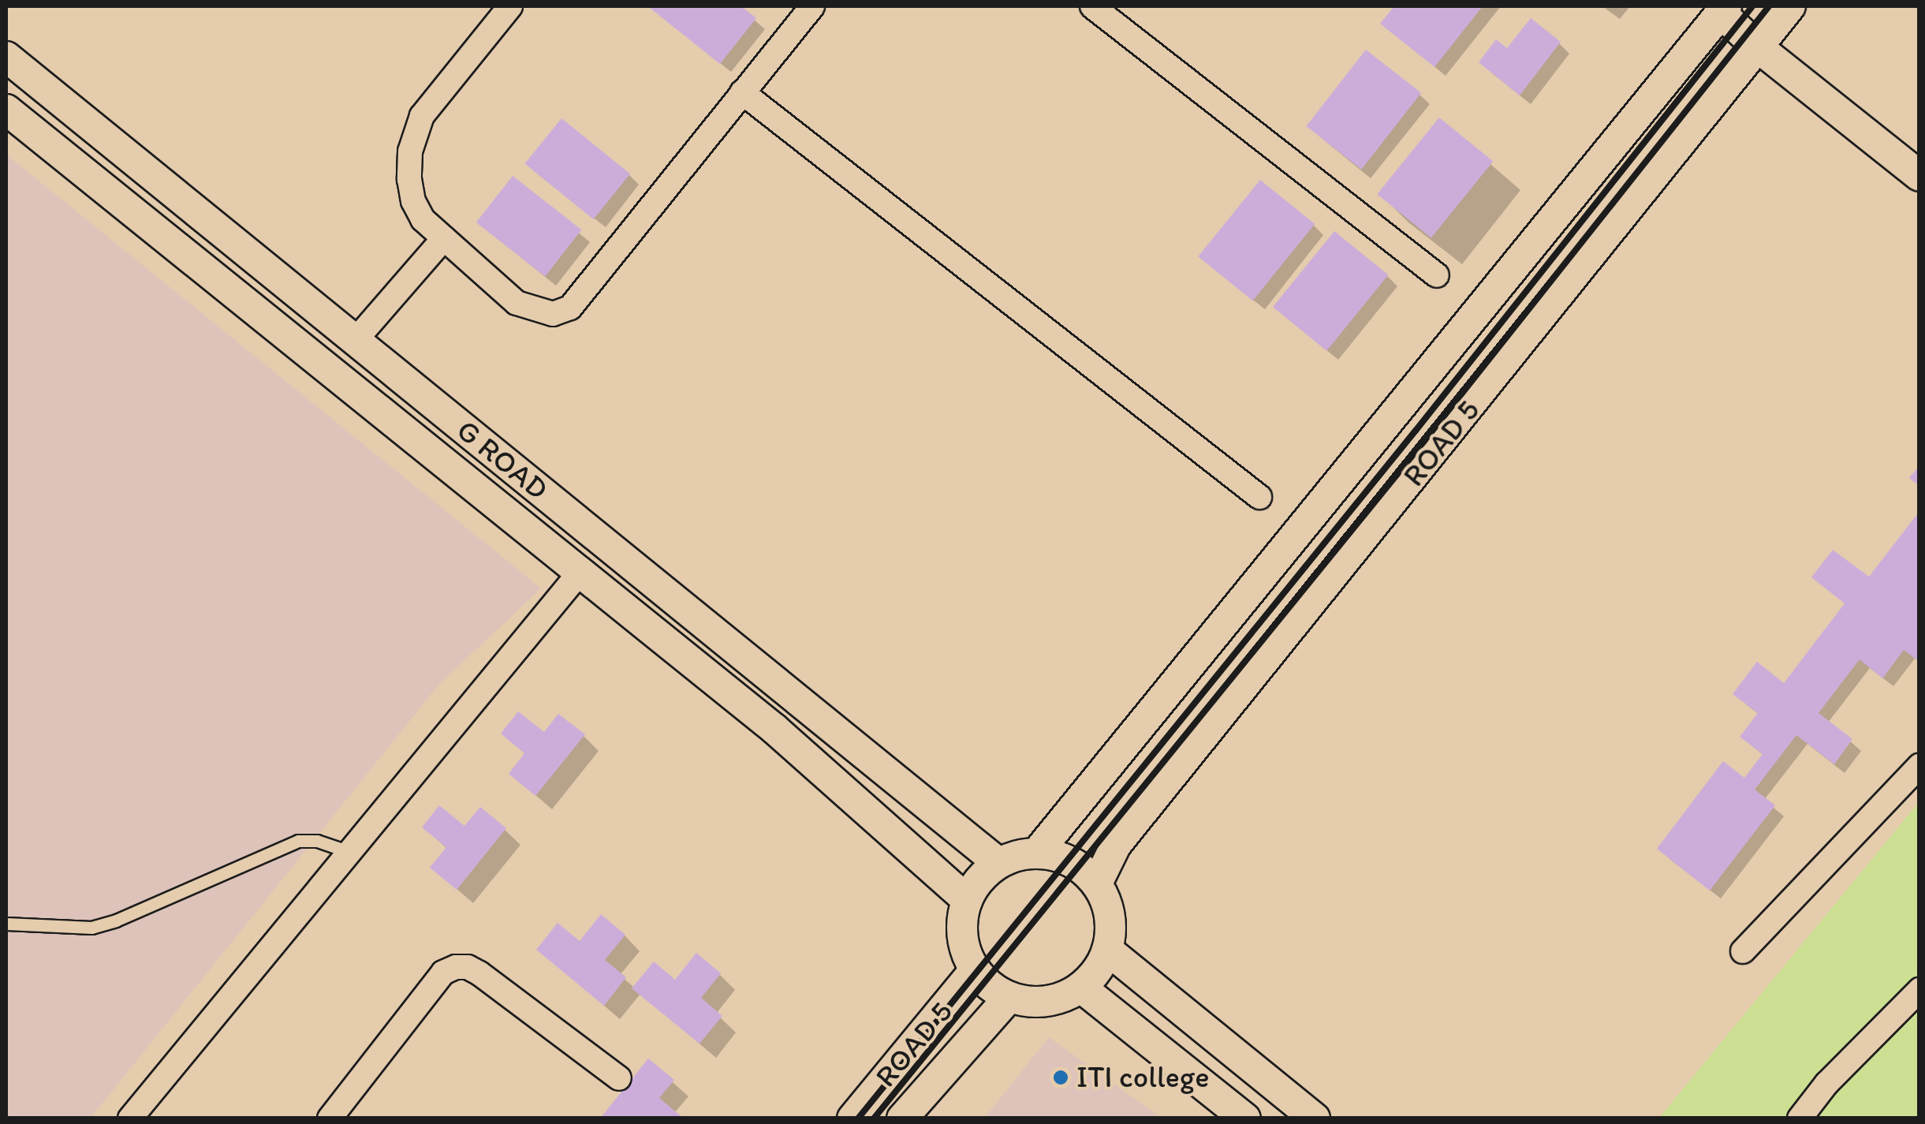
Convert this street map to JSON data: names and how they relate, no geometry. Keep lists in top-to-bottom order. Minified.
{"streets":{"street":["ROAD 5","G ROAD"]},"crossings":[["ROAD 5","G ROAD"]],"places":["ITI college"]}
